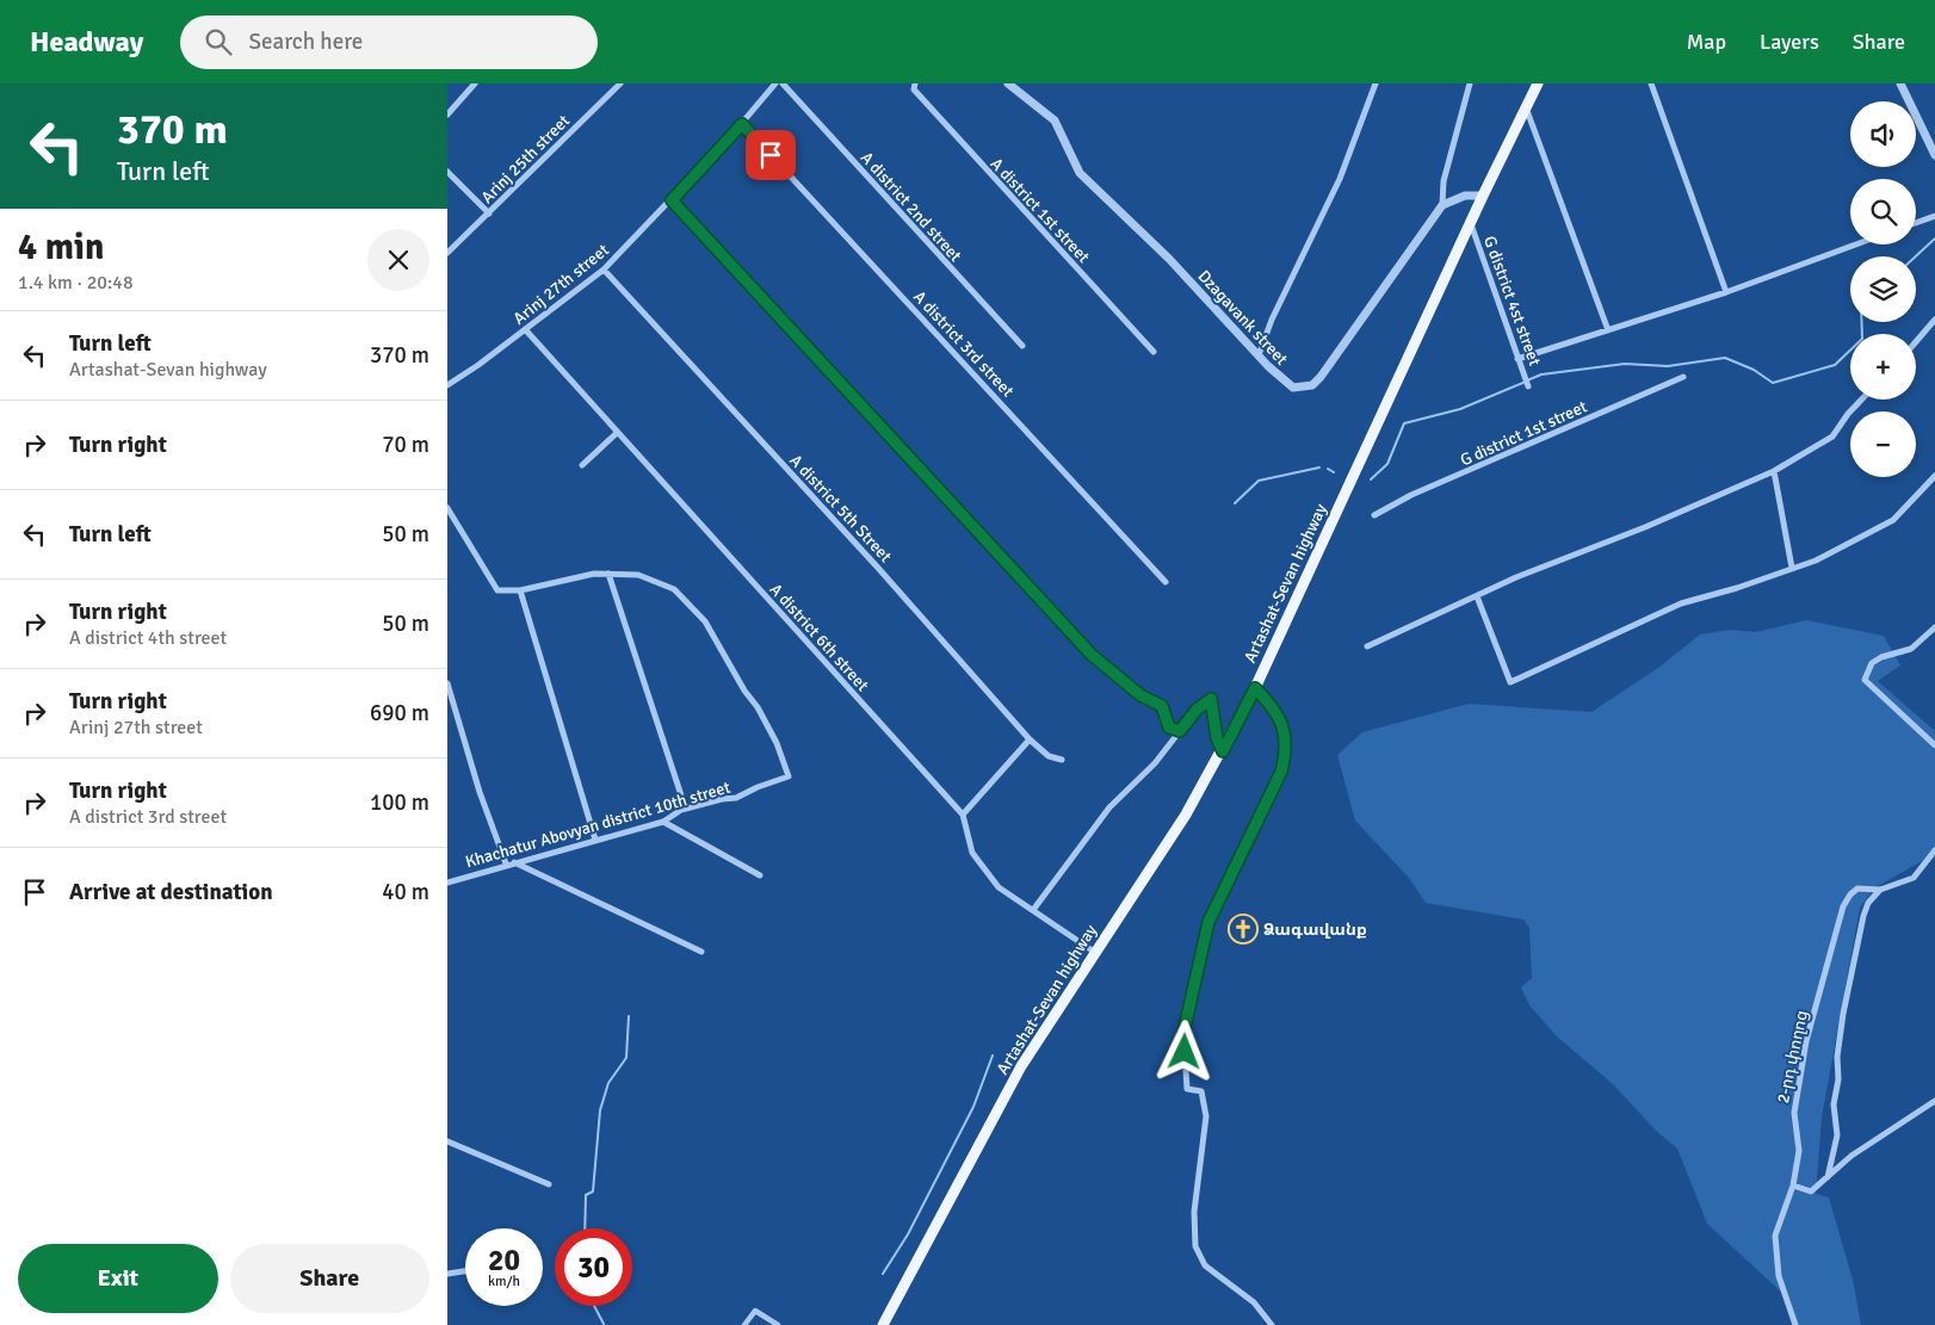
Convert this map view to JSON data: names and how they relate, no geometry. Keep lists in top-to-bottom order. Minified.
{"streets":{"main road":["Artashat-Sevan highway"],"street":["Arinj 25th street","A district 2nd street","A district 1st street","Arinj 27th street","G district 4st street","Dzagavank street","A district 3rd street","G district 1st street","A district 5th Street","A district 6th street","Khachatur Abovyan district 10th street","2-րդ փողոց"]},"crossings":[["Arinj 27th street","A district 3rd street"],["Arinj 27th street","A district 5th Street"],["Arinj 27th street","A district 6th street"],["G district 4st street","Artashat-Sevan highway"],["Artashat-Sevan highway","A district 6th street"]],"places":{"church":["Ձագավանք"]},"page":{"header":"Headway","search":"Search here","nav":["Map","Layers","Share"],"turn":["370 m","Turn left"],"map_buttons":["+","−"],"heading":["4 min","1.4 km · 20:48"],"list":[{"name":"Turn left","note":"Artashat-Sevan highway","value":"370 m"},{"name":"Turn right","value":"70 m"},{"name":"Turn left","value":"50 m"},{"name":"Turn right","note":"A district 4th street","value":"50 m"},{"name":"Turn right","note":"Arinj 27th street","value":"690 m"},{"name":"Turn right","note":"A district 3rd street","value":"100 m"},{"name":"Arrive at destination","value":"40 m"}],"speed":"20 km/h","limit":"30","buttons":["Exit","Share"]}}
